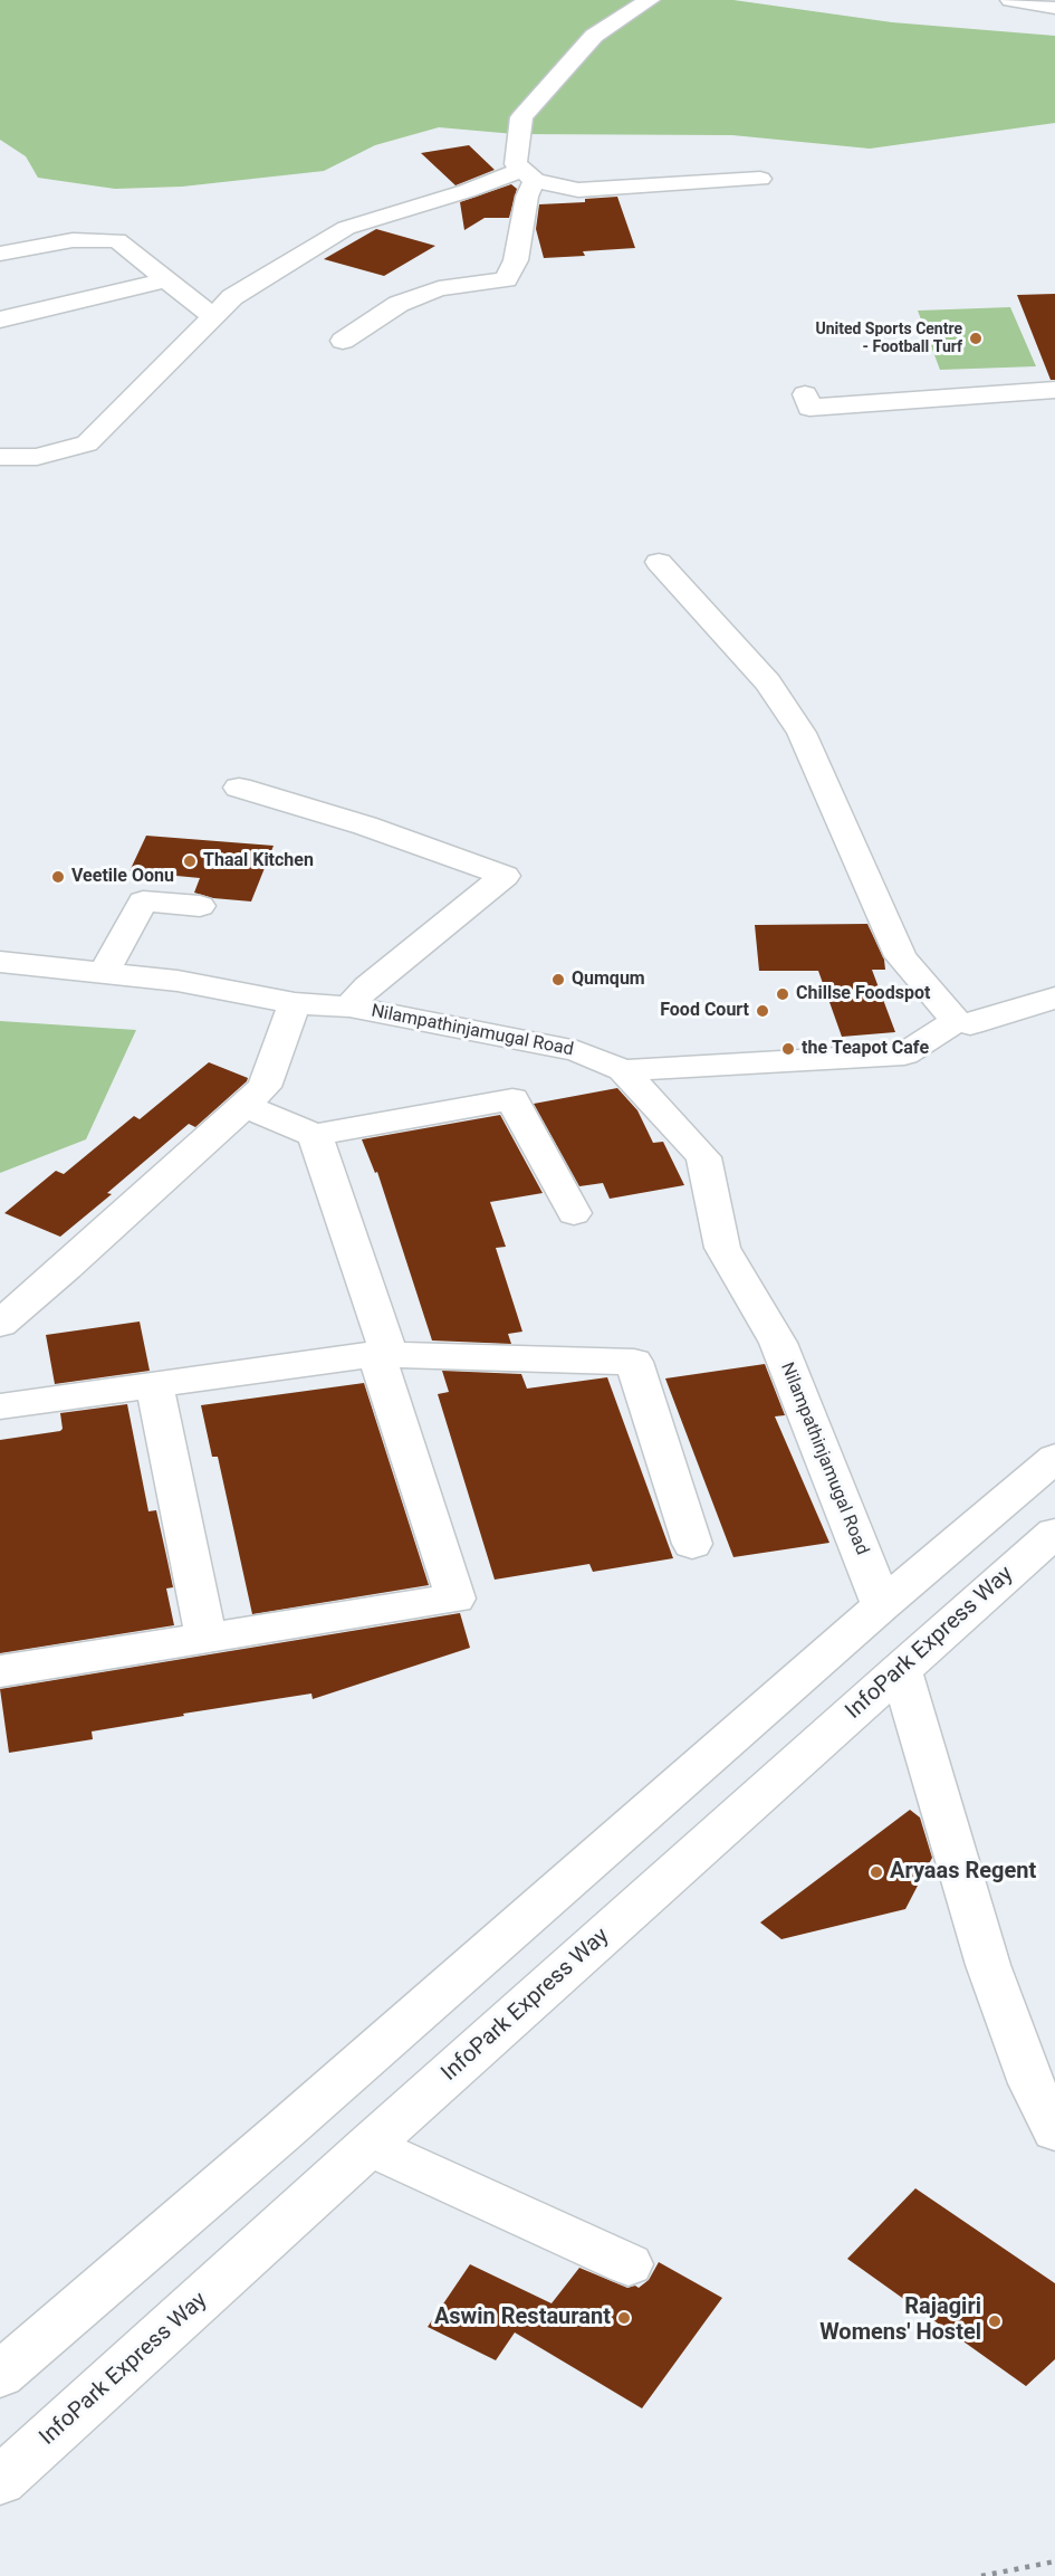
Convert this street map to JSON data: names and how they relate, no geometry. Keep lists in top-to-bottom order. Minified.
{"streets":{"street":["Nilampathinjamugal Road","InfoPark Express Way"]},"places":["United Sports Centre - Football Turf","Thaal Kitchen","Veetile Oonu","Qumqum","Chillse Foodspot","Food Court","the Teapot Cafe","Aryaas Regent","Aswin Restaurant","Rajagiri Womens' Hostel"]}
